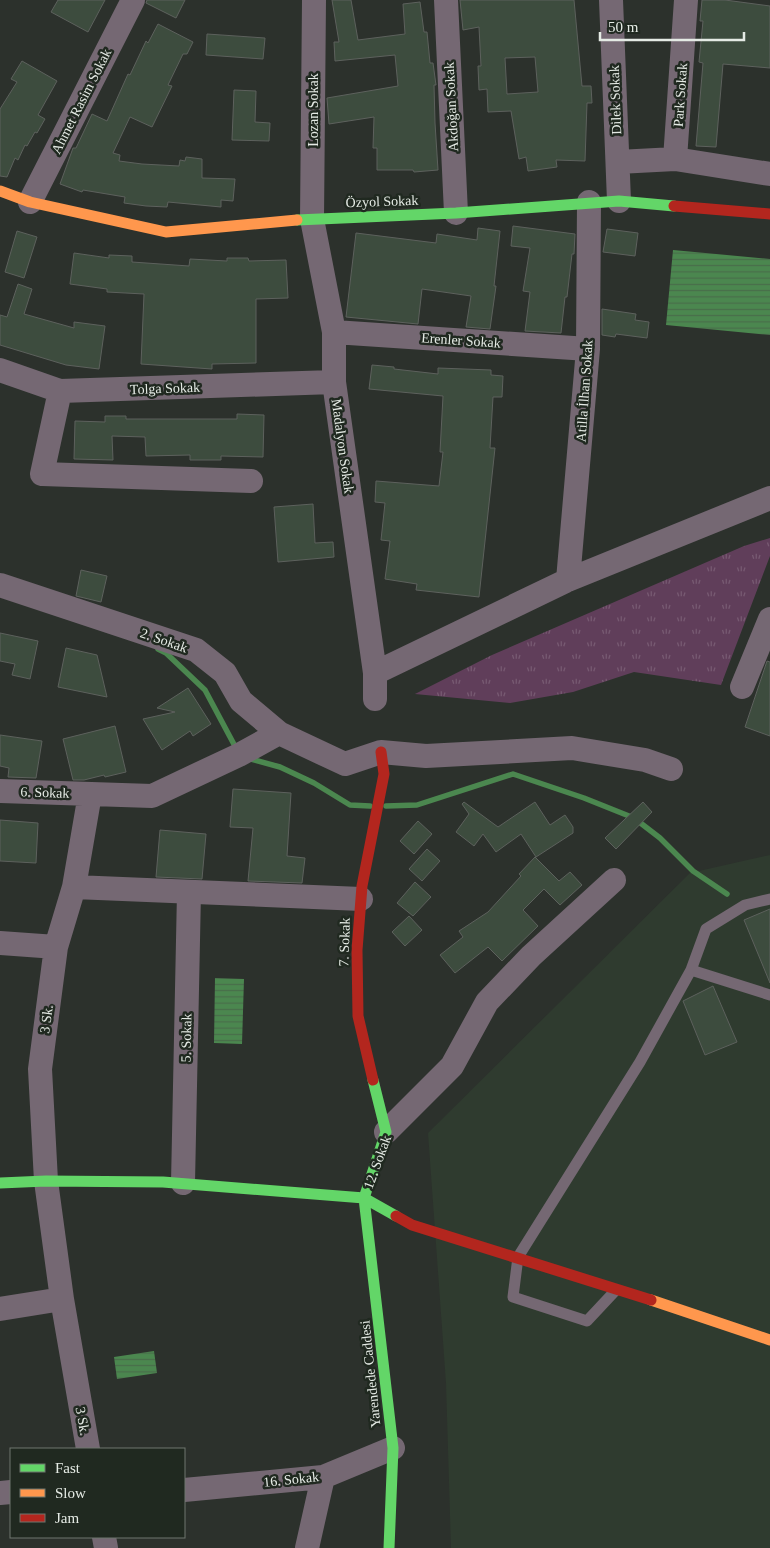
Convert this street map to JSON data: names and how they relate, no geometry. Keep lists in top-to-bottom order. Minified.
{"streets":{"street":["Park Sokak","Dilek Sokak","Ahmet Rasim Sokak","Akdoğan Sokak","Lozan Sokak","Özyol Sokak","Erenler Sokak","Tolga Sokak","Atilla İlhan Sokak","Madalyon Sokak","2. Sokak","6. Sokak","7. Sokak","3 Sk.","5. Sokak","12. Sokak","Yarendede Caddesi","16. Sokak"]},"crossings":[["Dilek Sokak","Özyol Sokak"],["Ahmet Rasim Sokak","Özyol Sokak"],["Akdoğan Sokak","Özyol Sokak"],["Lozan Sokak","Özyol Sokak"],["Lozan Sokak","Madalyon Sokak"],["Özyol Sokak","Atilla İlhan Sokak"],["Özyol Sokak","Madalyon Sokak"],["Erenler Sokak","Atilla İlhan Sokak"],["Erenler Sokak","Madalyon Sokak"],["Tolga Sokak","Madalyon Sokak"],["2. Sokak","7. Sokak"],["6. Sokak","3 Sk."],["7. Sokak","12. Sokak"],["3 Sk.","12. Sokak"],["5. Sokak","12. Sokak"],["12. Sokak","Yarendede Caddesi"],["Yarendede Caddesi","16. Sokak"]],"legend":["Fast","Slow","Jam"],"scale_bar":"50 m"}
